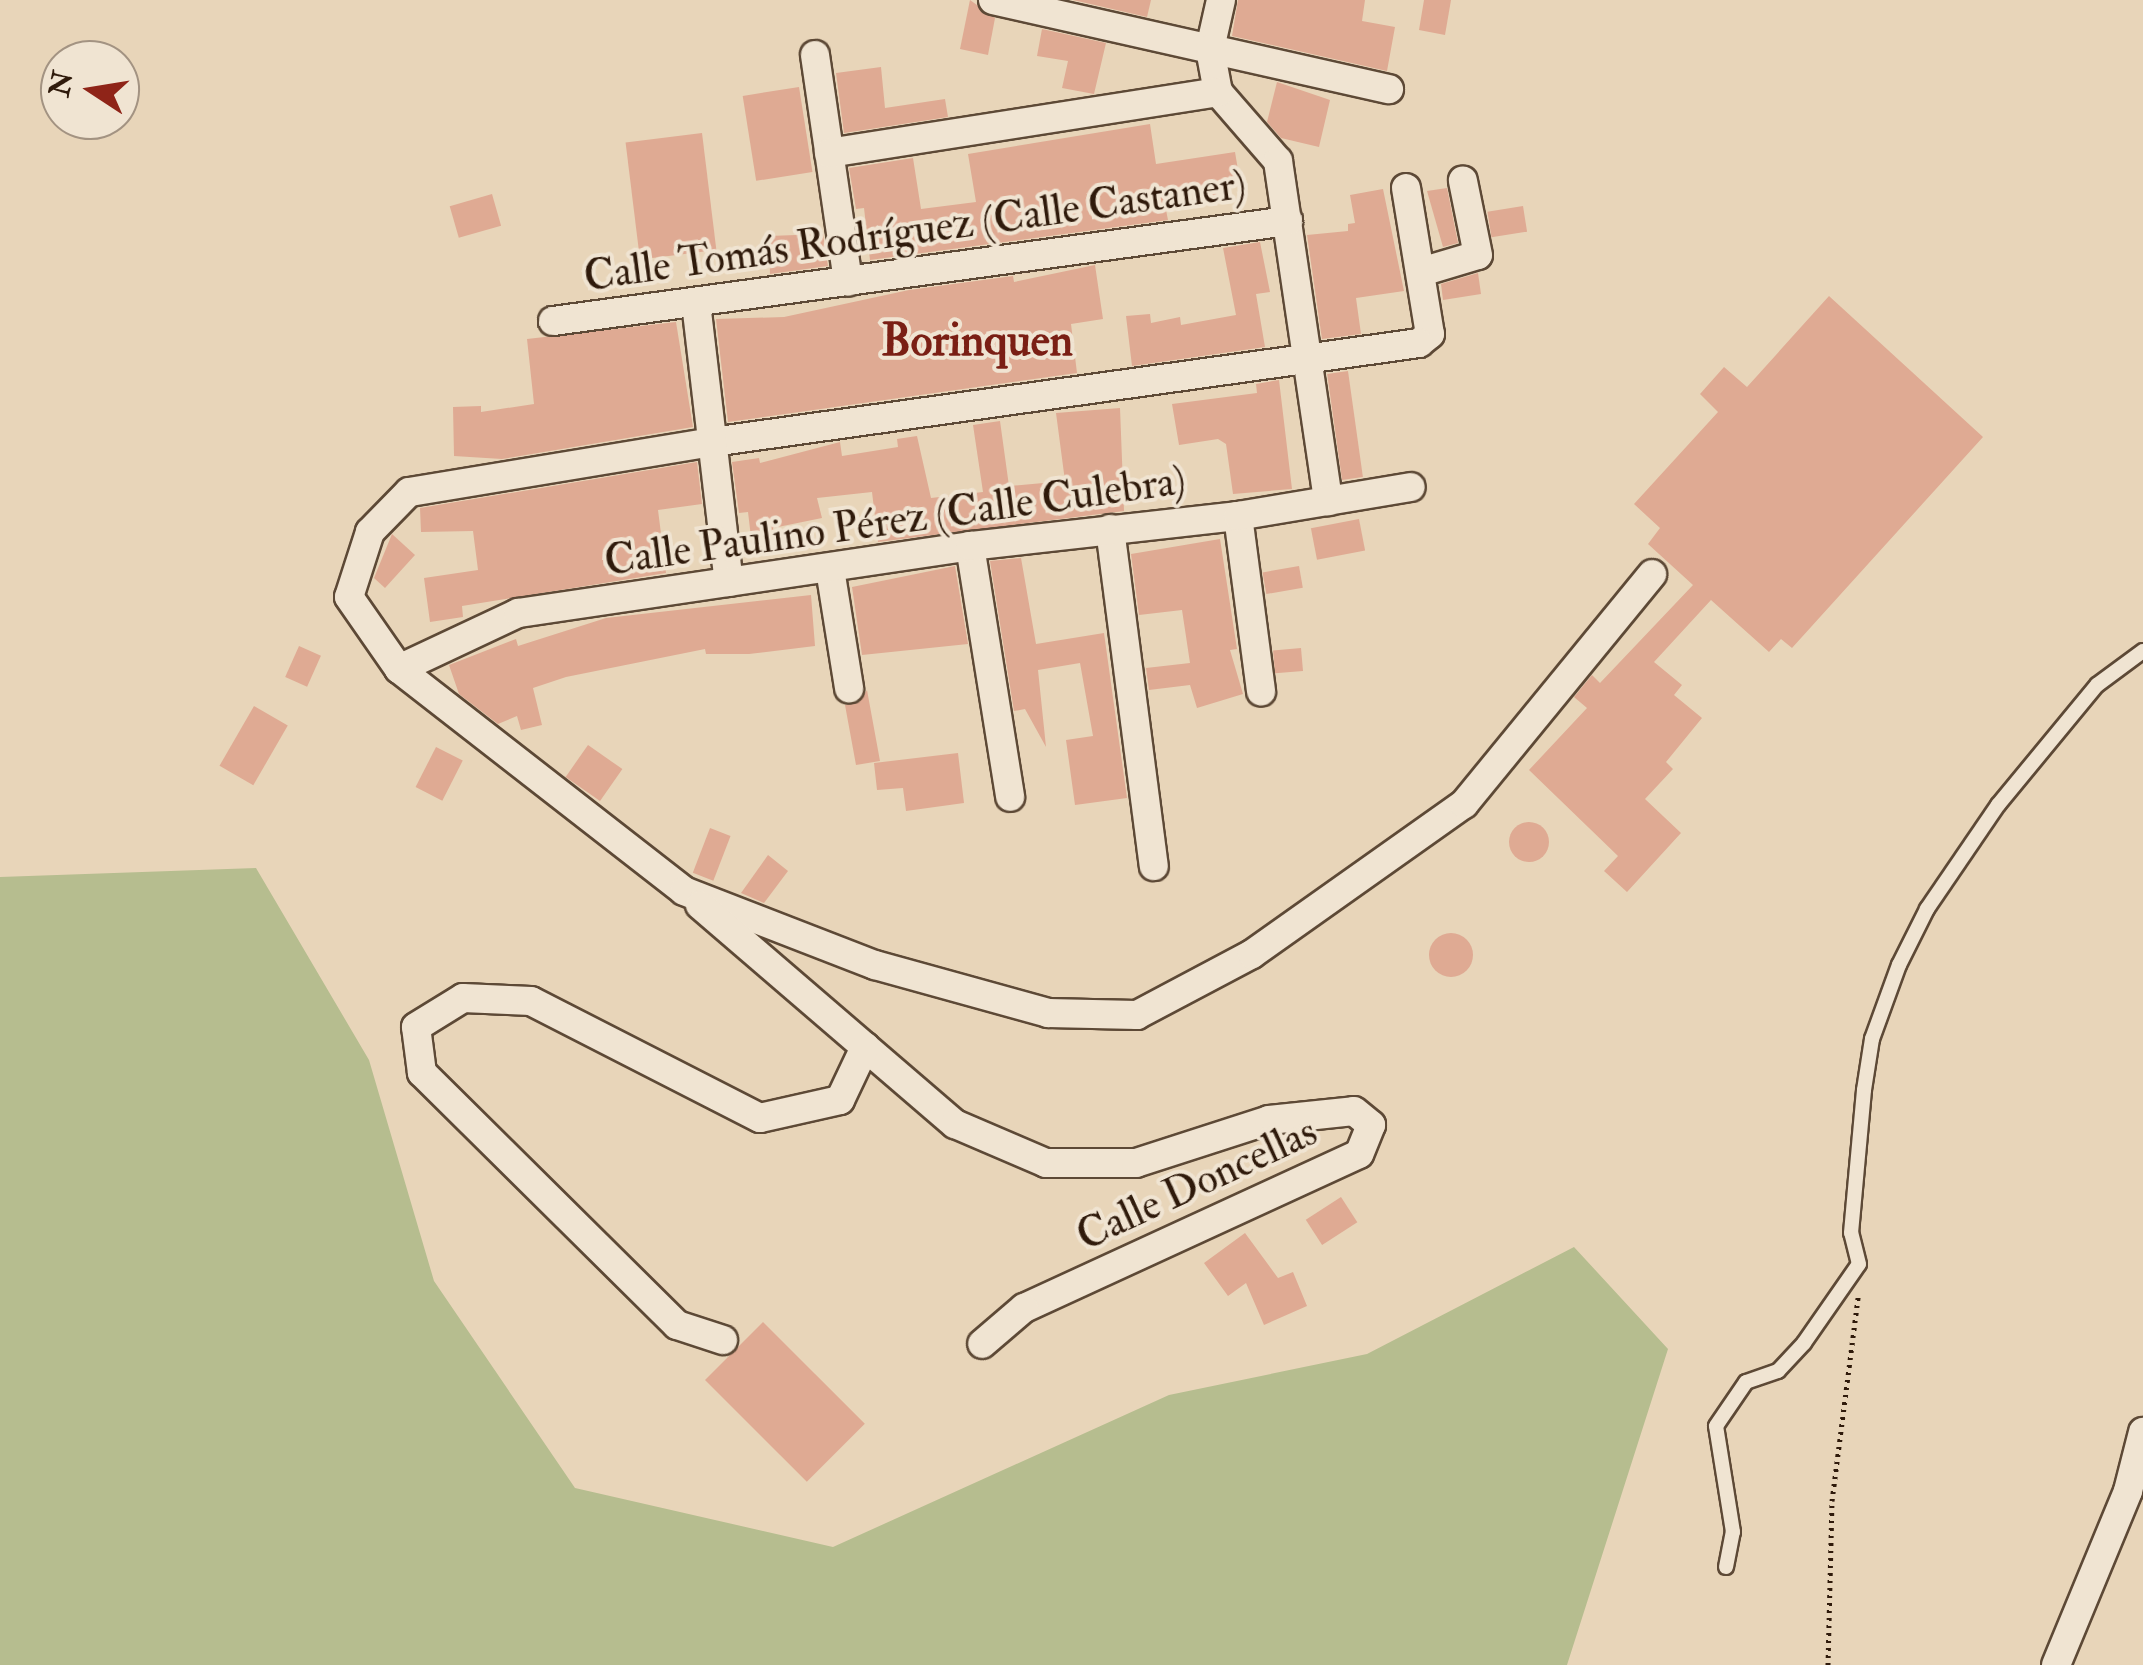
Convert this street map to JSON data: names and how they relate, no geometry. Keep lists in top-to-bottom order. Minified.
{"streets":{"street":["Calle Tomás Rodríguez (Calle Castaner)","Calle Paulino Pérez (Calle Culebra)","Calle Doncellas"]},"districts":["Borinquen"],"north":"left"}
